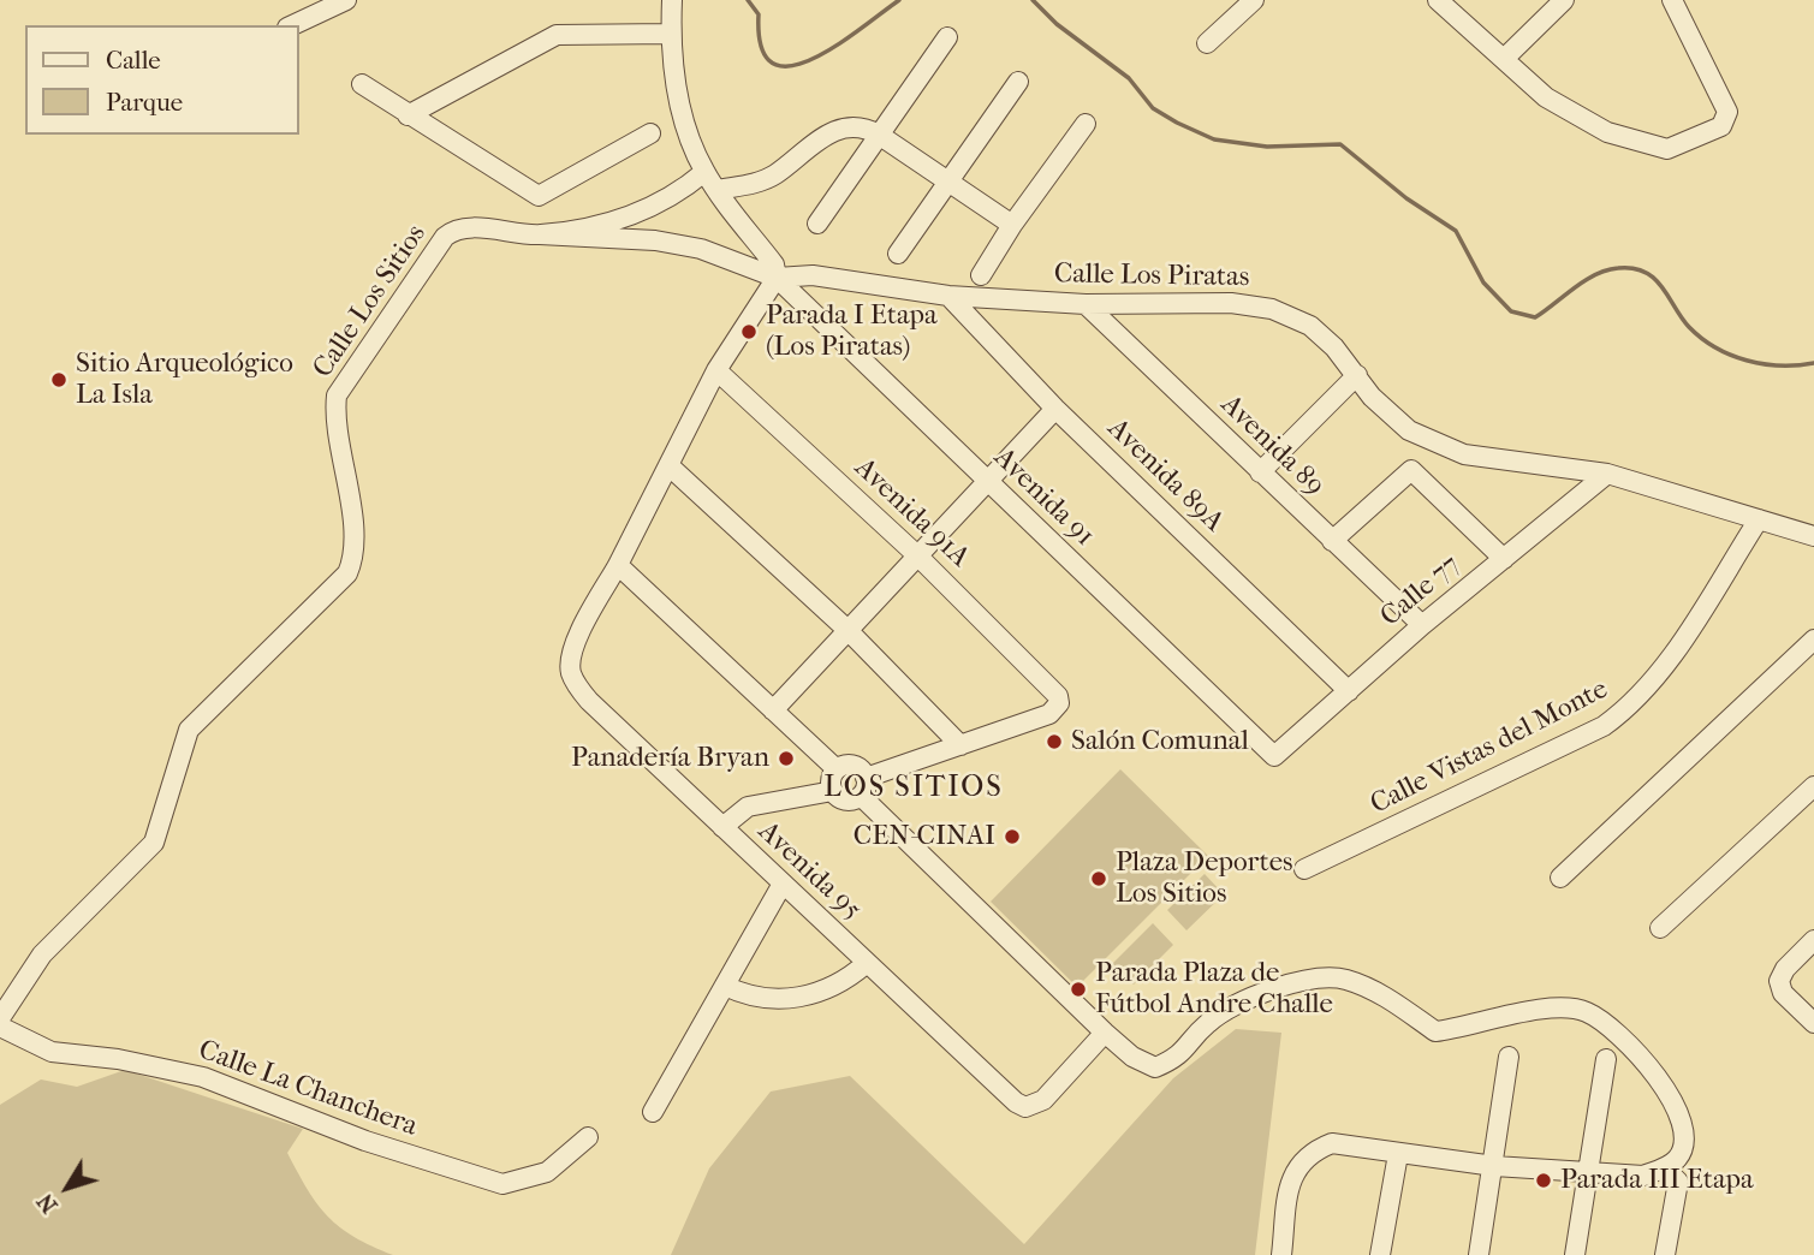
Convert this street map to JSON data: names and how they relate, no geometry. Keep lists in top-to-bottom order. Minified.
{"streets":{"street":["Calle Los Piratas","Calle Los Sitios","Avenida 89","Avenida 89A","Avenida 91","Avenida 91A","Calle 77","Calle Vistas del Monte","Avenida 95","Calle La Chanchera"]},"crossings":[["Calle Los Piratas","Avenida 89"],["Calle Los Piratas","Avenida 89A"],["Calle Los Piratas","Avenida 91"],["Calle Los Piratas","Calle 77"],["Calle Los Piratas","Calle Vistas del Monte"],["Calle Los Piratas","Avenida 95"],["Avenida 89","Calle 77"],["Avenida 89A","Calle 77"],["Avenida 91","Calle 77"],["Avenida 91","Avenida 95"],["Avenida 91A","Avenida 95"]],"districts":["LOS SITIOS"],"places":["Parada I Etapa (Los Piratas)","Sitio Arqueológico La Isla","Salón Comunal","Panadería Bryan","CEN-CINAI","Plaza Deportes Los Sitios","Parada Plaza de Fútbol Andre Challe","Parada III Etapa"],"legend":["Calle","Parque"],"north":"bottom left"}
